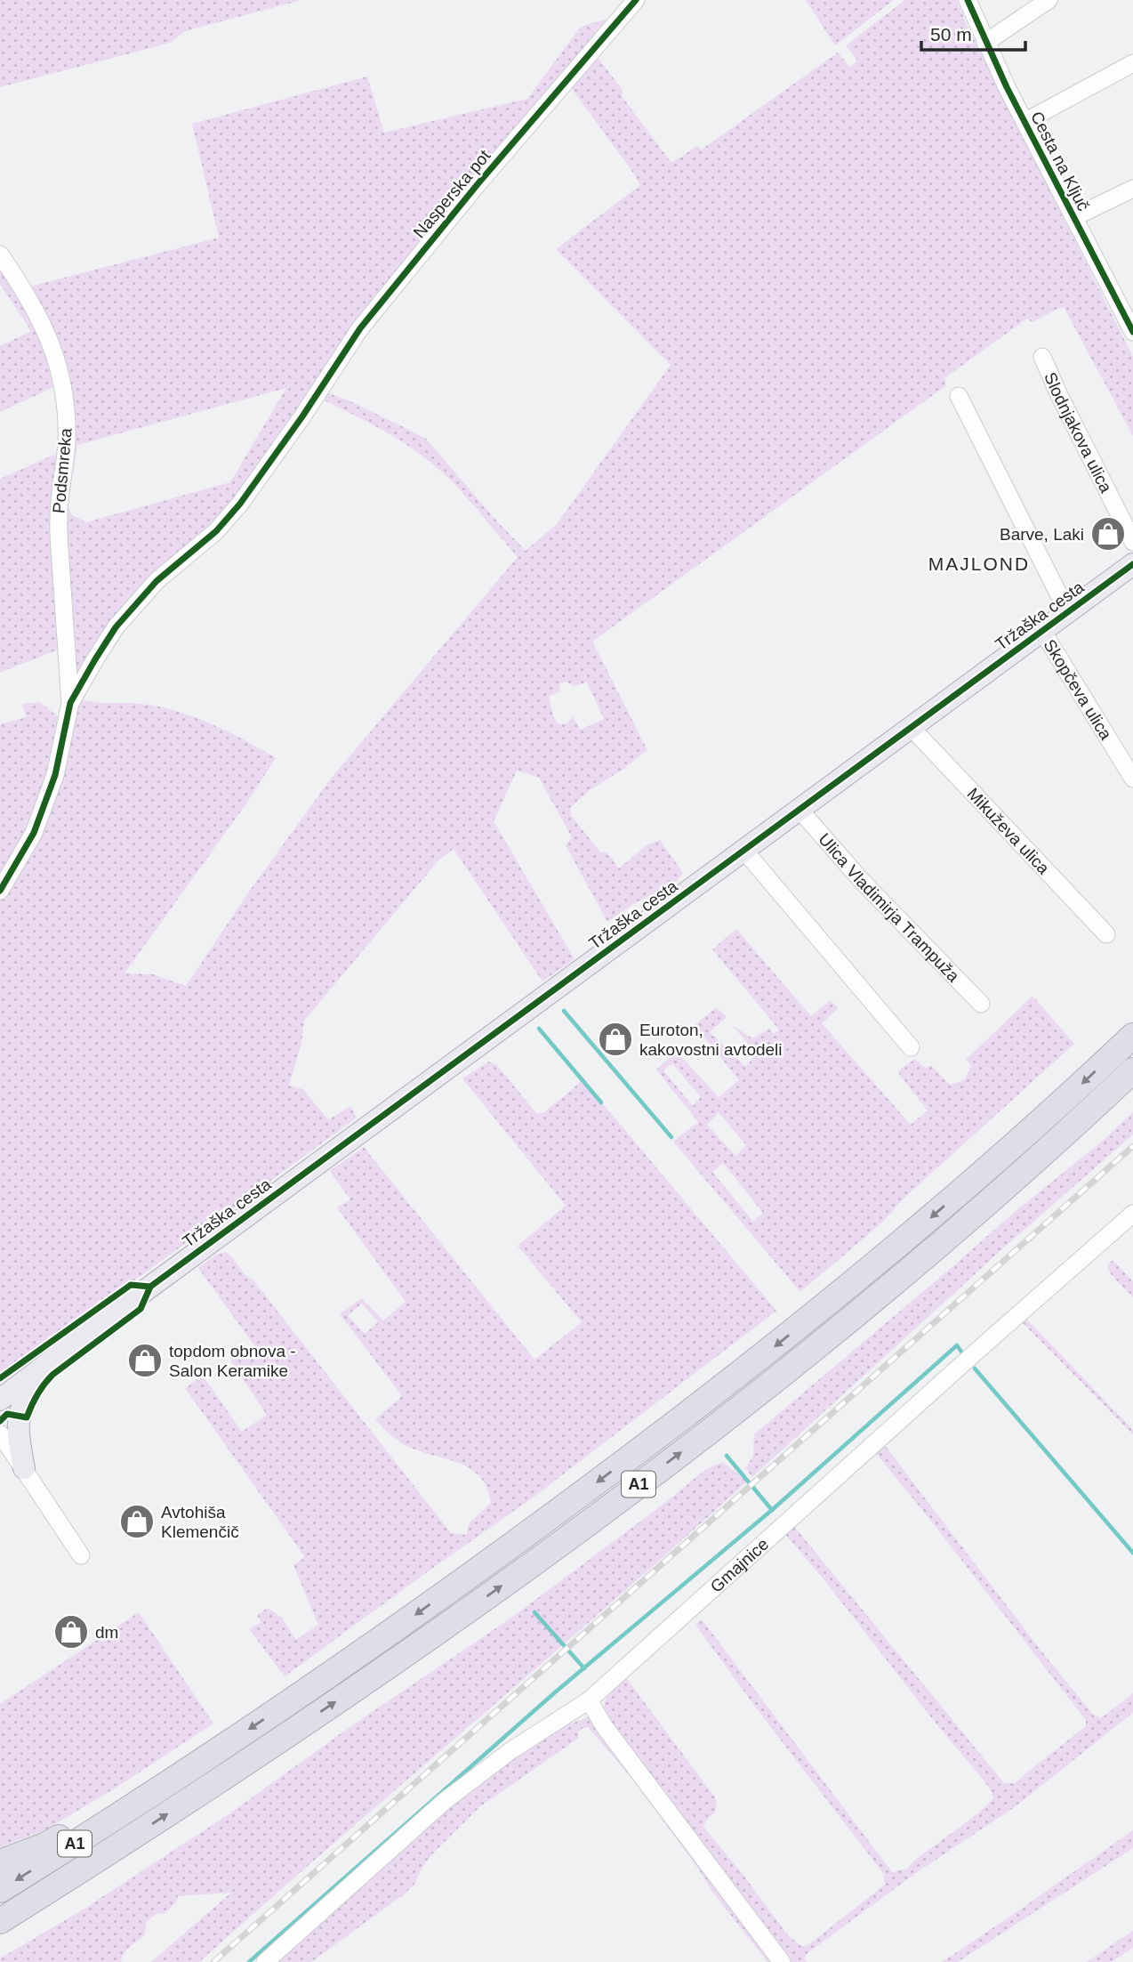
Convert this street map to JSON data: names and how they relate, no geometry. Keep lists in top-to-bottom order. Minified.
{"streets":{"highway":["A1"],"main road":["Tržaška cesta"],"street":["Cesta na Ključ","Nasperska pot","Slodnjakova ulica","Podsmreka","Skopčeva ulica","Mikuževa ulica","Ulica Vladimirja Trampuža","Gmajnice"]},"crossings":[["Nasperska pot","Podsmreka"],["Tržaška cesta","Skopčeva ulica"],["Tržaška cesta","Mikuževa ulica"],["Tržaška cesta","Ulica Vladimirja Trampuža"]],"districts":["MAJLOND"],"places":{"shop":["Barve, Laki","Euroton, kakovostni avtodeli","topdom obnova - Salon Keramike","Avtohiša Klemenčič","dm"]},"scale_bar":"50 m"}
